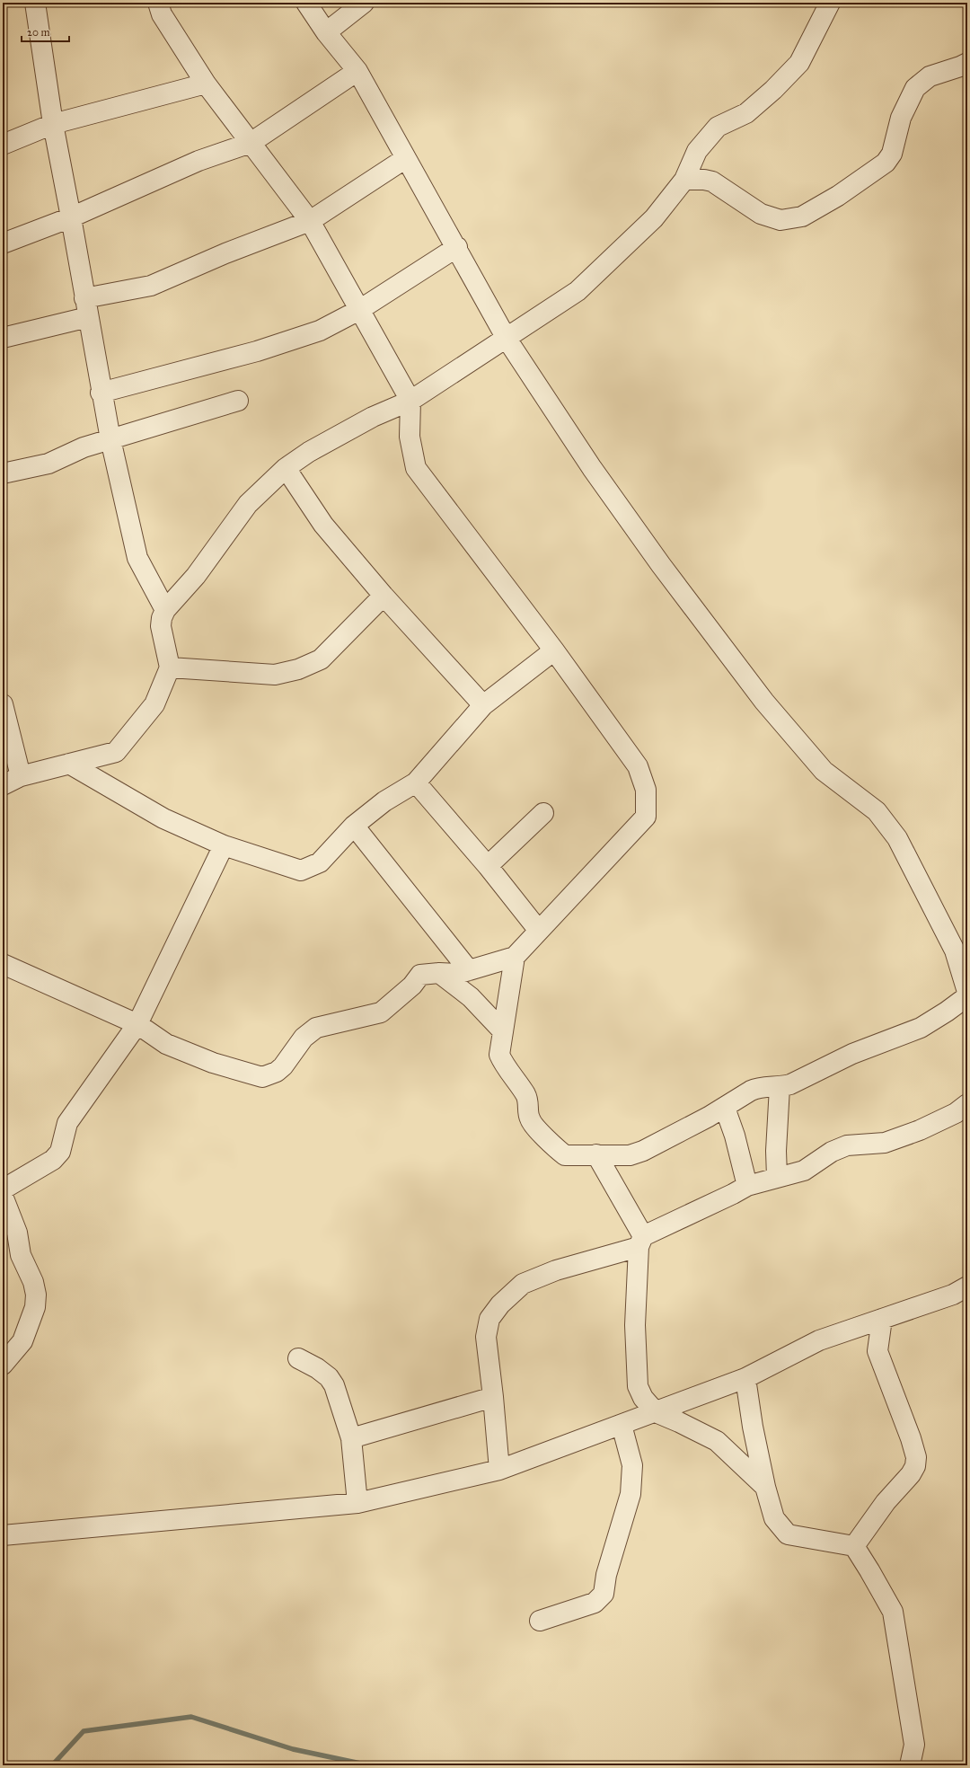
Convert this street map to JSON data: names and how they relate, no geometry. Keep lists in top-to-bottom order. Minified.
{"scale_bar":"20 m"}
